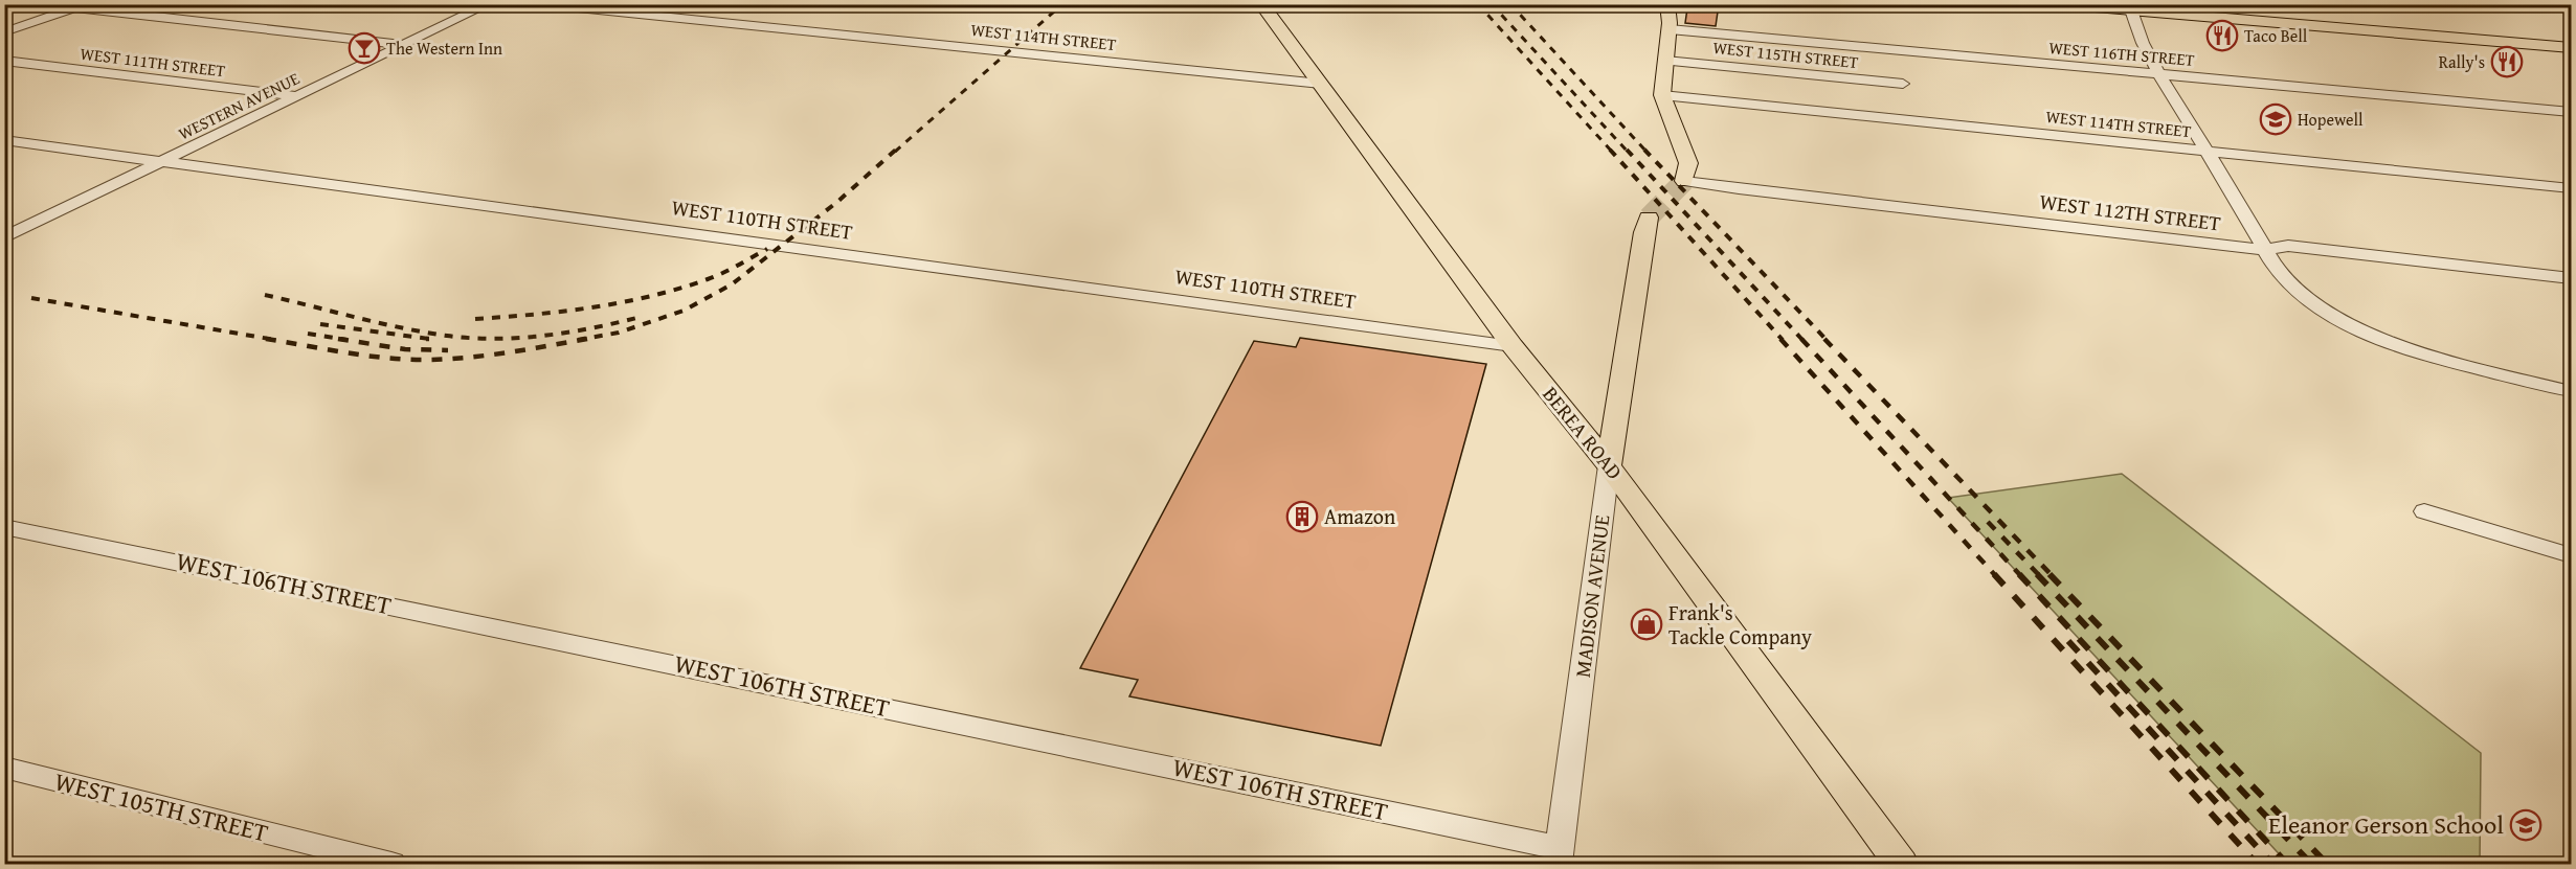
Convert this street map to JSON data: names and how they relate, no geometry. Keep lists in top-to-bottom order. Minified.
{"streets":{"main road":["BEREA ROAD","MADISON AVENUE"],"street":["WEST 114TH STREET","WEST 116TH STREET","WEST 115TH STREET","WEST 111TH STREET","WESTERN AVENUE","WEST 112TH STREET","WEST 110TH STREET","WEST 106TH STREET","WEST 105TH STREET"]},"crossings":[["WEST 114TH STREET","BEREA ROAD"],["WEST 111TH STREET","WESTERN AVENUE"],["WESTERN AVENUE","WEST 110TH STREET"],["WEST 110TH STREET","BEREA ROAD"],["BEREA ROAD","MADISON AVENUE"],["WEST 106TH STREET","MADISON AVENUE"]],"places":{"restaurant":["Taco Bell","Rally's"],"bar":["The Western Inn"],"school or university":["Hopewell","Eleanor Gerson School"],"building":["Amazon"],"shop":["Frank's Tackle Company"]}}
